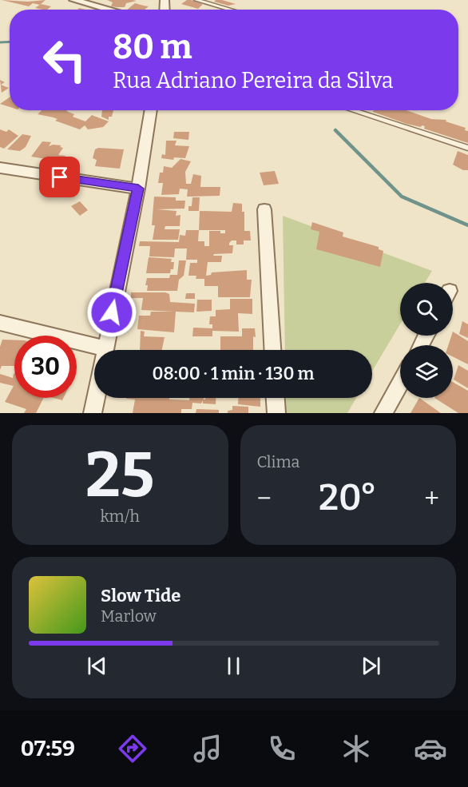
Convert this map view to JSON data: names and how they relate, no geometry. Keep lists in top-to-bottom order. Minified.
{"page":{"turn":["80 m","Rua Adriano Pereira da Silva"],"limit":"30","trip":"08:00 · 1 min · 130 m","tile":[["25","km/h"],"Clima"],"heat":["−","20°","+"],"song":["Slow Tide","Marlow"],"tabs":"07:59"}}
